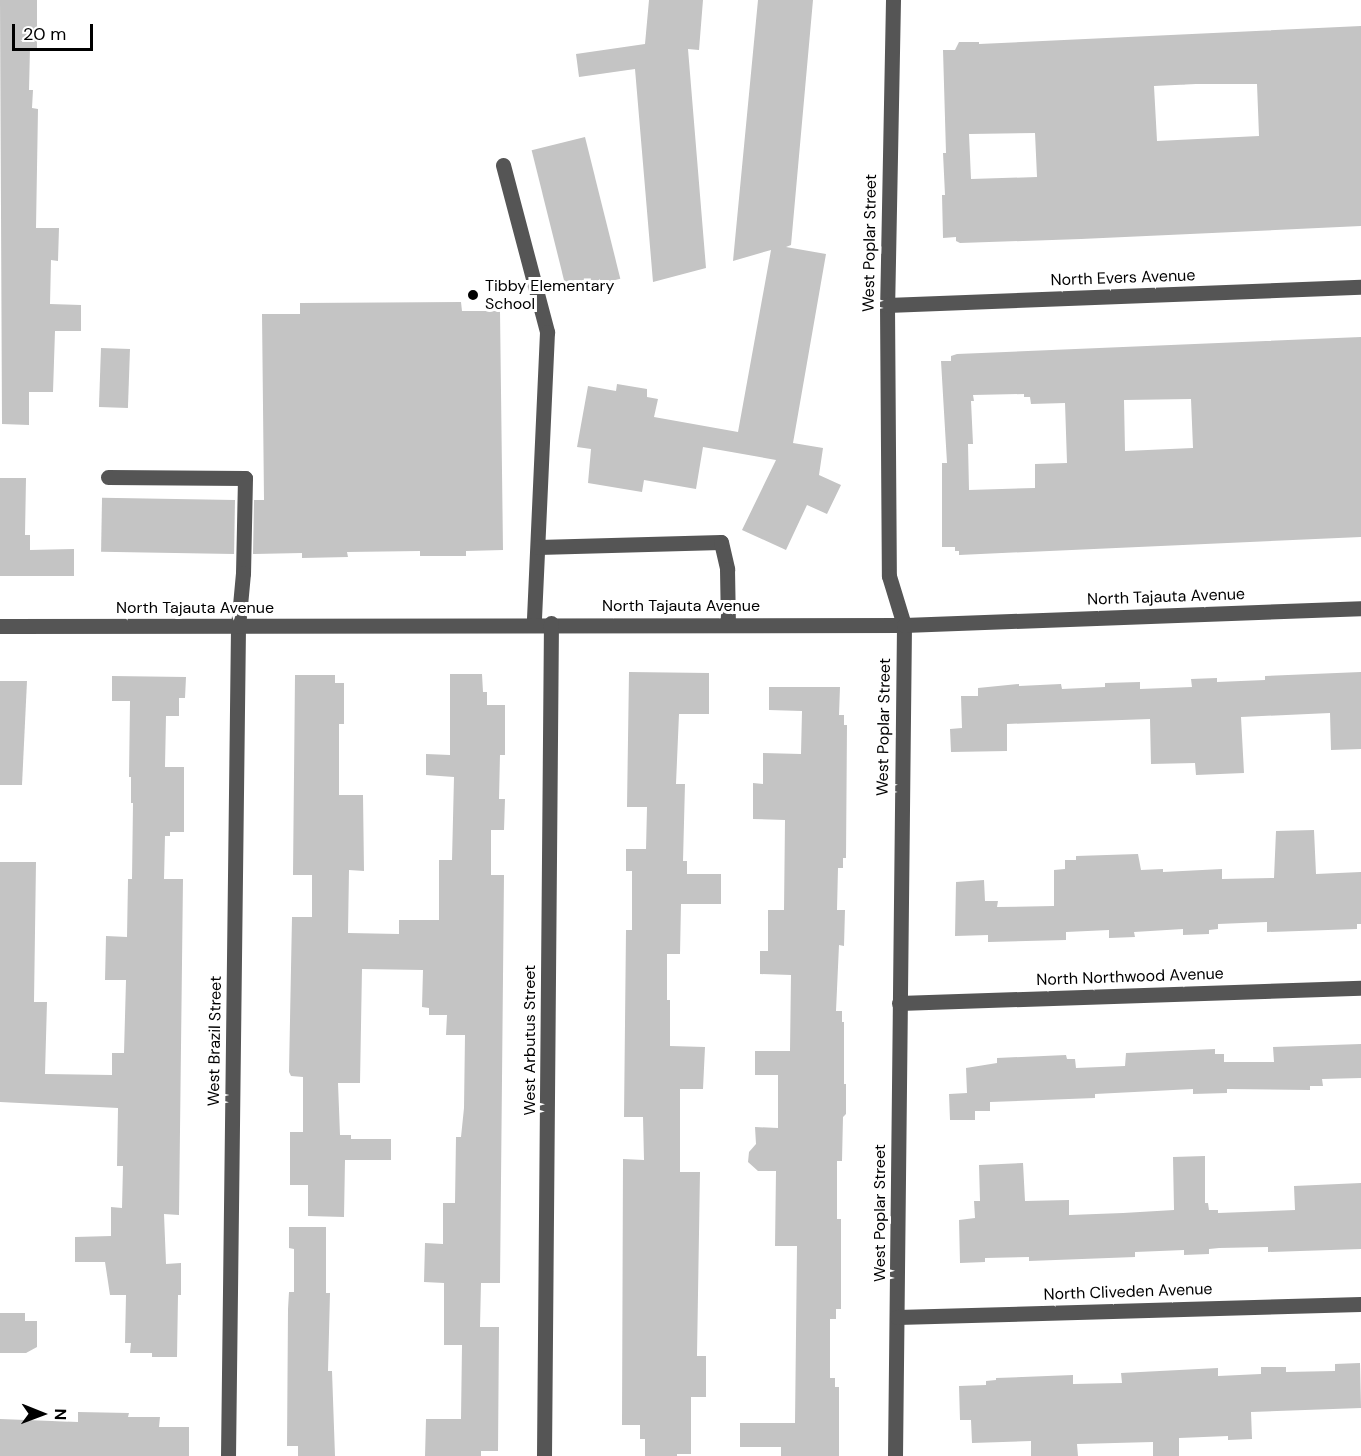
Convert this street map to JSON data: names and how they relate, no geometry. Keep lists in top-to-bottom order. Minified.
{"streets":{"street":["West Poplar Street","North Evers Avenue","North Tajauta Avenue","North Northwood Avenue","West Arbutus Street","West Brazil Street","North Cliveden Avenue"]},"crossings":[["West Poplar Street","North Evers Avenue"],["West Poplar Street","North Tajauta Avenue"],["West Poplar Street","North Northwood Avenue"],["West Poplar Street","North Cliveden Avenue"],["North Tajauta Avenue","West Arbutus Street"],["North Tajauta Avenue","West Brazil Street"]],"places":["Tibby Elementary School"],"scale_bar":"20 m","north":"right"}
